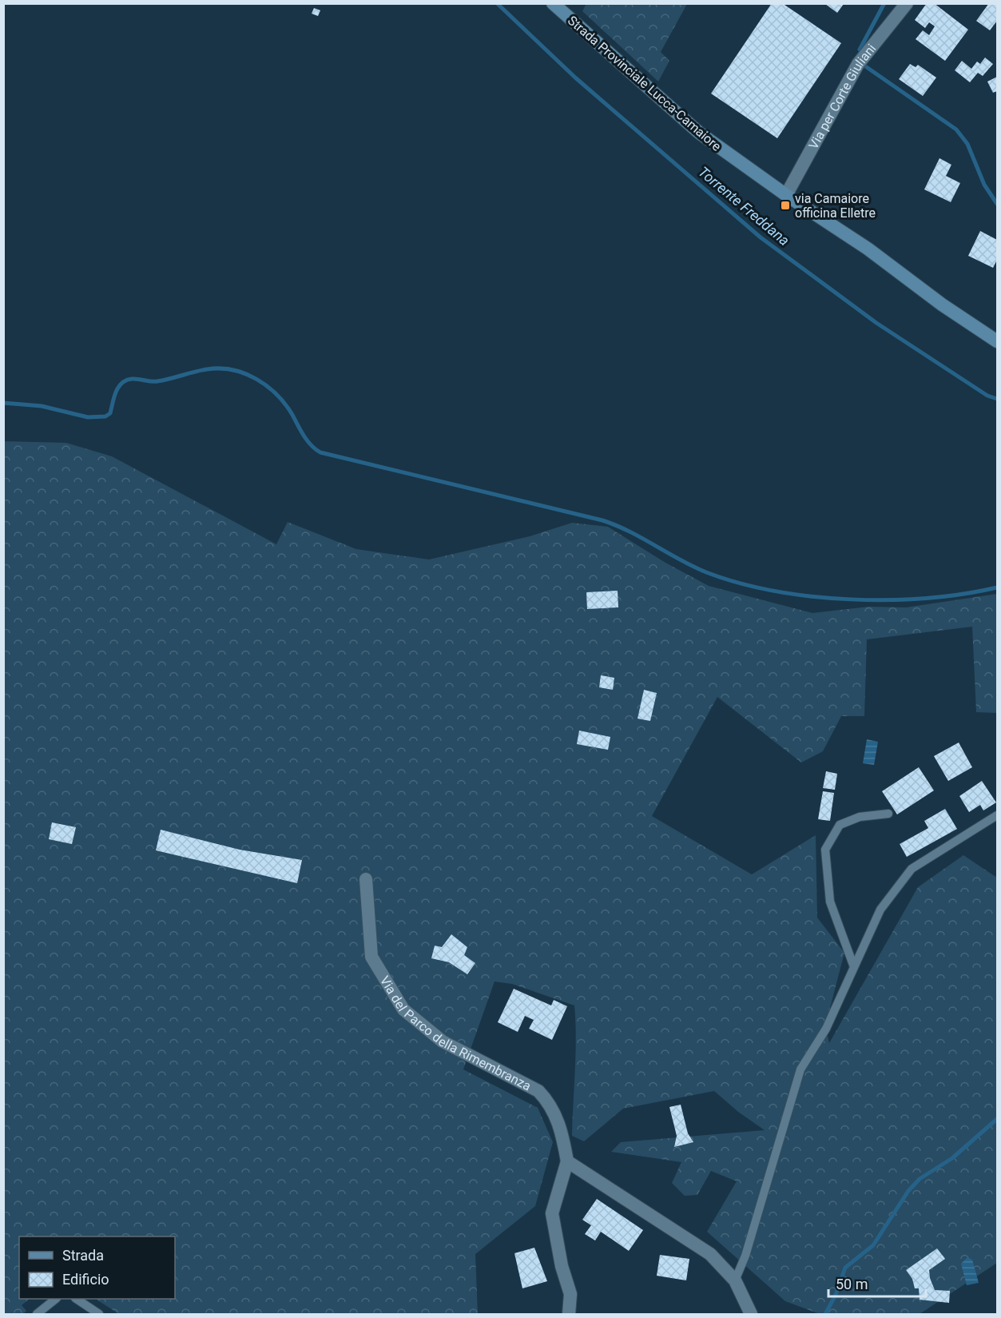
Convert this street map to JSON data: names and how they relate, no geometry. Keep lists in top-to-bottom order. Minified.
{"streets":{"main road":["Strada Provinciale Lucca-Camaiore"],"street":["Via per Corte Giuliani","Via del Parco della Rimembranza"]},"crossings":[["Strada Provinciale Lucca-Camaiore","Via per Corte Giuliani"]],"water":["Torrente Freddana"],"places":{"transit":["via Camaiore officina Elletre"]},"legend":["Strada","Edificio"],"scale_bar":"50 m"}
